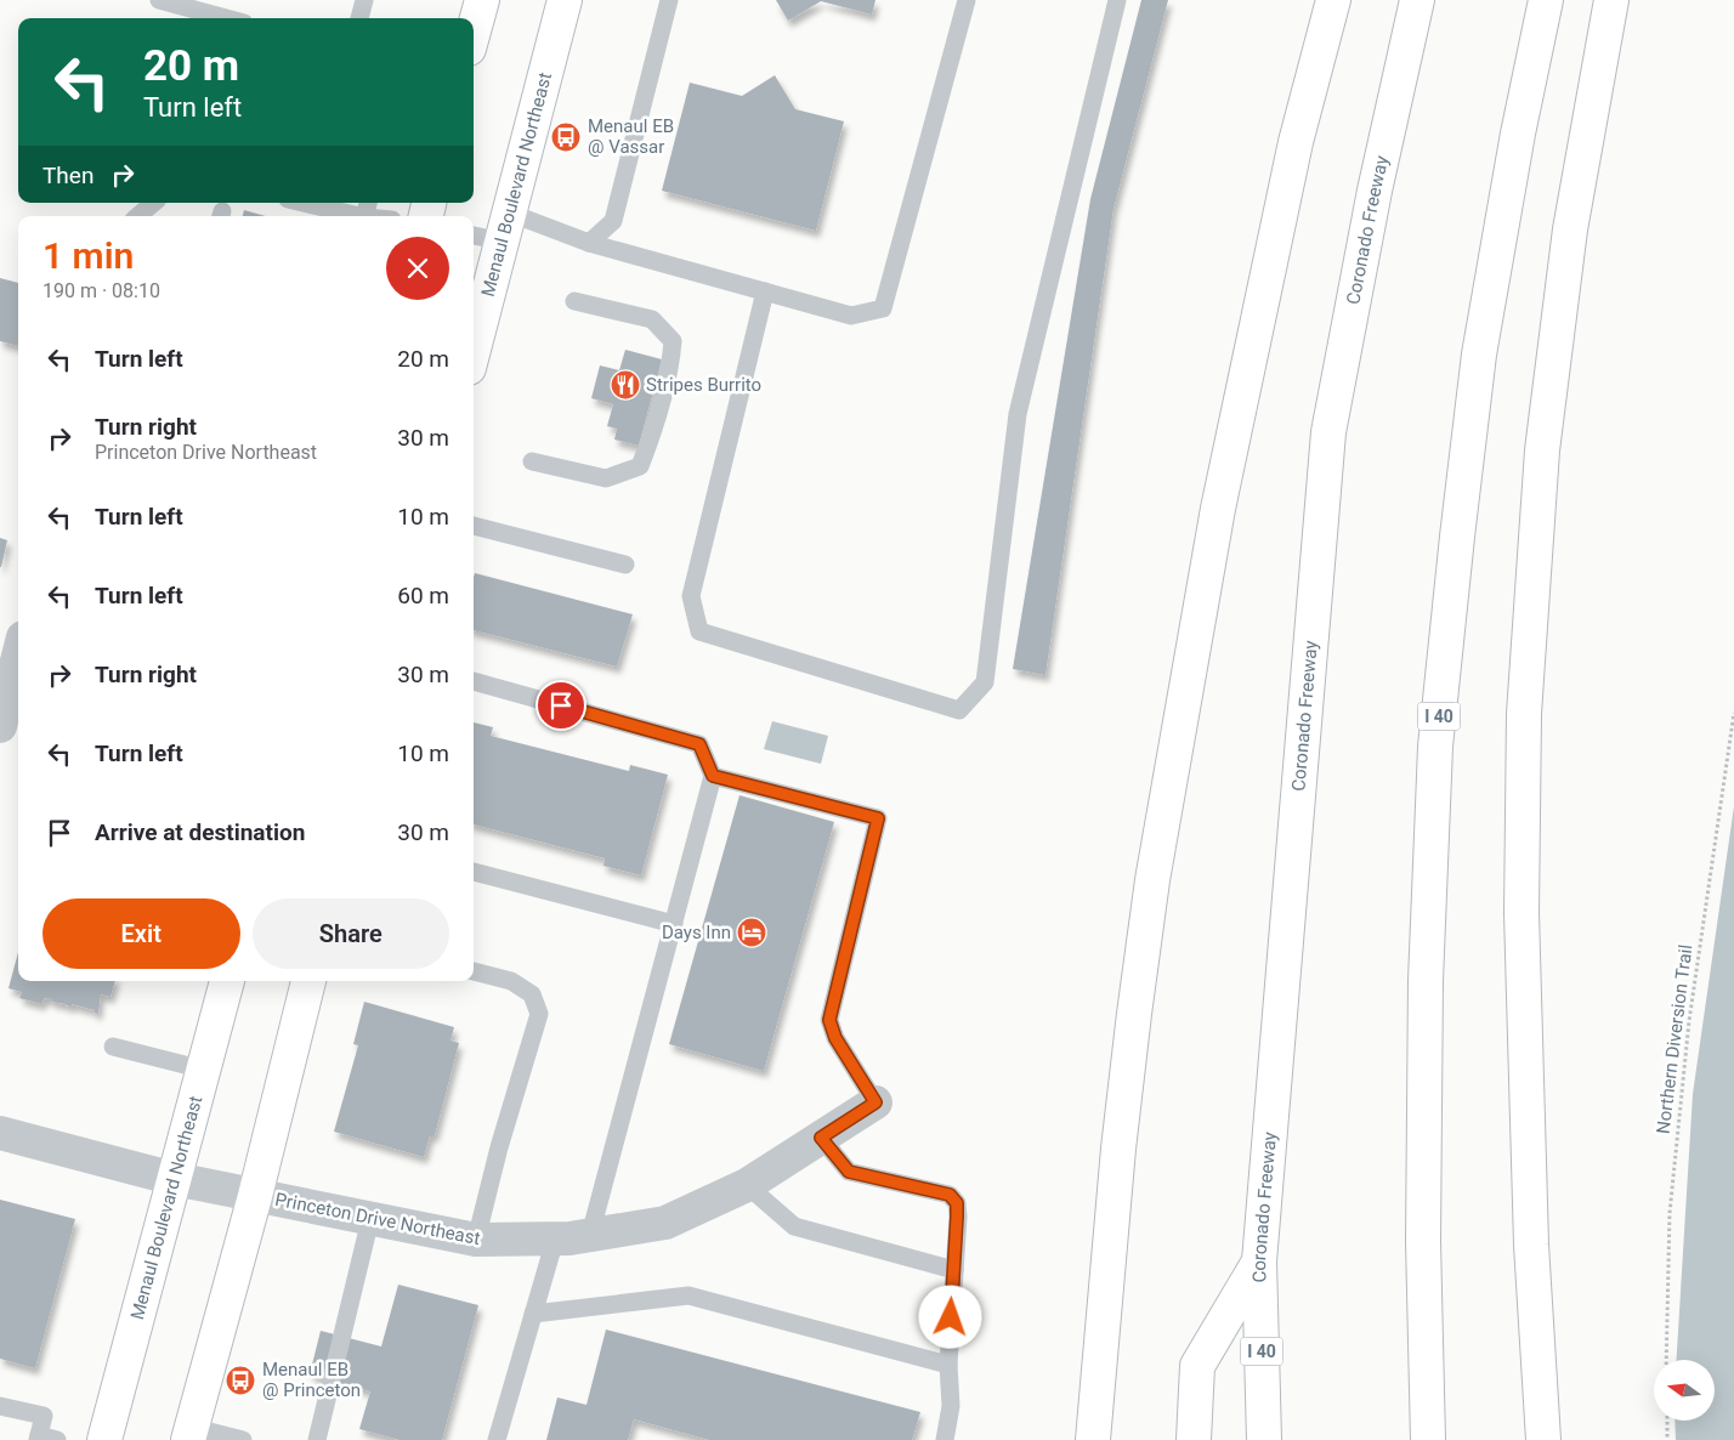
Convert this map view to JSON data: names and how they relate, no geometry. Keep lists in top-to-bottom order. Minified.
{"streets":{"main road":["Menaul Boulevard Northeast","Coronado Freeway","I 40"],"street":["Princeton Drive Northeast"],"path":["Northern Diversion Trail"]},"crossings":[["Menaul Boulevard Northeast","Princeton Drive Northeast"]],"places":{"bus stop":["Menaul EB @ Vassar","Menaul EB @ Princeton"],"restaurant":["Stripes Burrito"],"hotel":["Days Inn"]},"north":"left","page":{"turn":["20 m","Turn left"],"then":"Then","heading":["1 min","190 m · 08:10"],"list":[{"name":"Turn left","value":"20 m"},{"name":"Turn right","note":"Princeton Drive Northeast","value":"30 m"},{"name":"Turn left","value":"10 m"},{"name":"Turn left","value":"60 m"},{"name":"Turn right","value":"30 m"},{"name":"Turn left","value":"10 m"},{"name":"Arrive at destination","value":"30 m"}],"buttons":["Exit","Share"]}}
